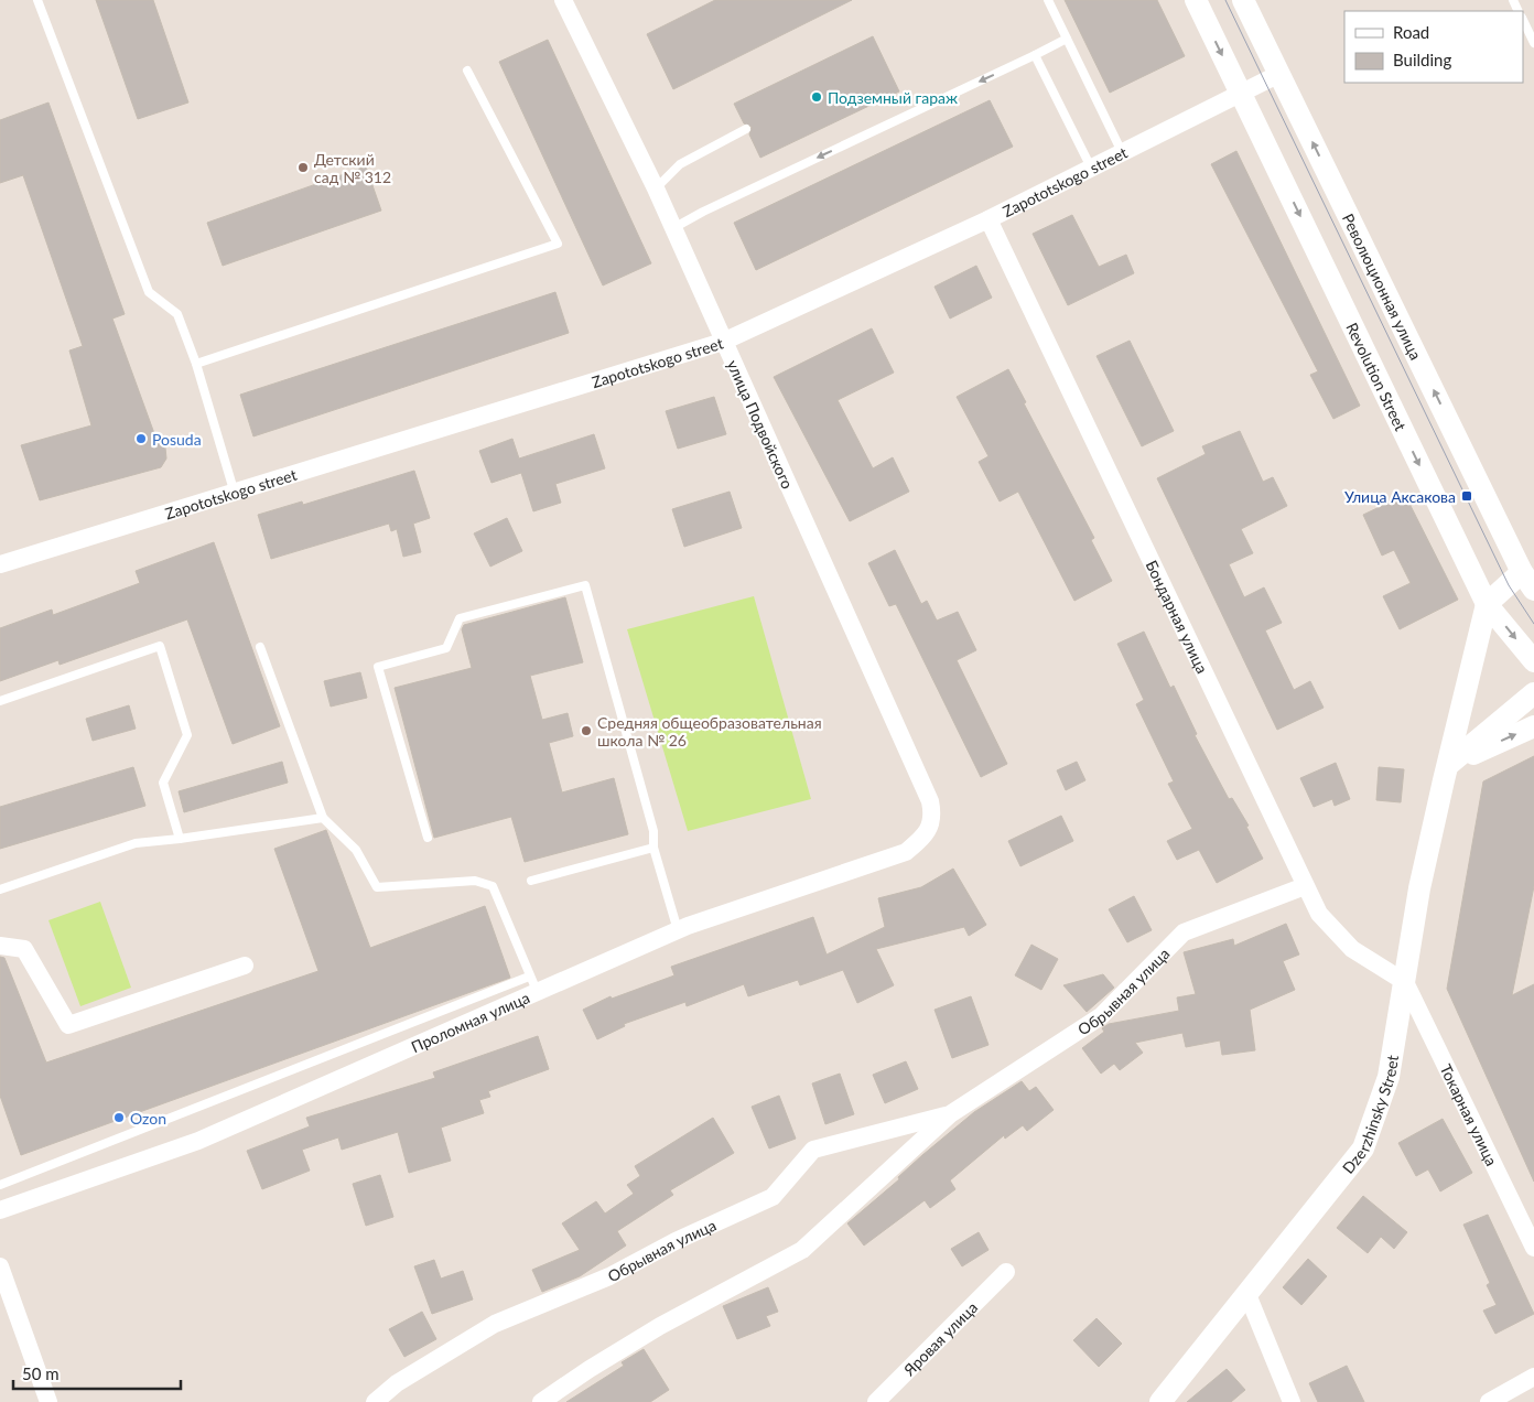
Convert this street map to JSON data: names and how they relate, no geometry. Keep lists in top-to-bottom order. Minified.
{"streets":{"street":["Zapototskogo street","Революционная улица","Revolution Street","улица Подвойского","Бондарная улица","Обрывная улица","Проломная улица","Dzerzhinsky Street","Токарная улица","Яровая улица"]},"crossings":[["Zapototskogo street","Революционная улица"],["Zapototskogo street","Revolution Street"],["Zapototskogo street","улица Подвойского"],["Zapototskogo street","Бондарная улица"],["Революционная улица","Revolution Street"],["улица Подвойского","Проломная улица"],["Бондарная улица","Обрывная улица"],["Бондарная улица","Dzerzhinsky Street"],["Бондарная улица","Токарная улица"],["Dzerzhinsky Street","Токарная улица"]],"one_way":["Революционная улица","Revolution Street"],"places":{"other":["Подземный гараж","Детский сад № 312","Posuda","Средняя общеобразовательная школа № 26","Ozon"],"transit":["Улица Аксакова"]},"legend":["Road","Building"],"scale_bar":"50 m"}
